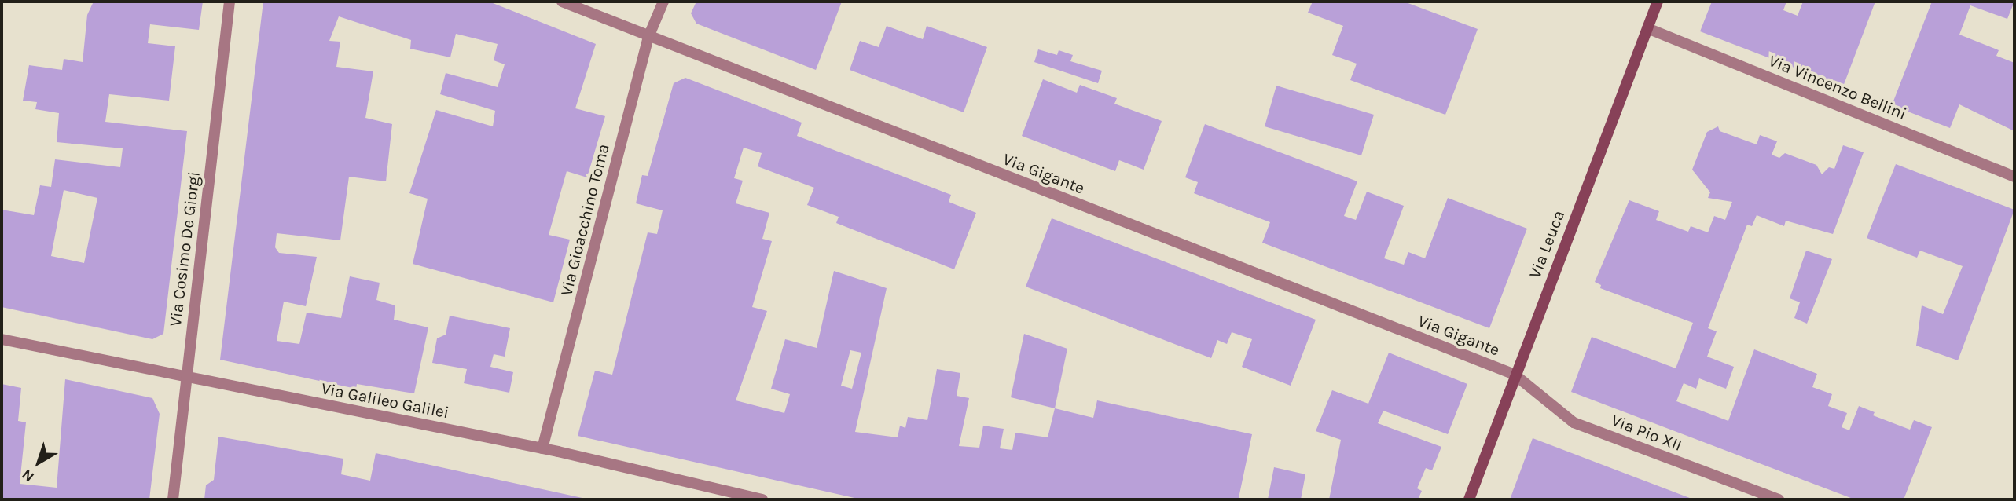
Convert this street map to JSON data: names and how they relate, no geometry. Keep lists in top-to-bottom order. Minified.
{"streets":{"main road":["Via Leuca"],"street":["Via Vincenzo Bellini","Via Gigante","Via Gioacchino Toma","Via Cosimo De Giorgi","Via Galileo Galilei","Via Pio XII"]},"crossings":[["Via Vincenzo Bellini","Via Leuca"],["Via Gigante","Via Gioacchino Toma"],["Via Gigante","Via Leuca"],["Via Gigante","Via Pio XII"],["Via Gioacchino Toma","Via Galileo Galilei"],["Via Leuca","Via Pio XII"],["Via Cosimo De Giorgi","Via Galileo Galilei"]],"north":"bottom left"}
